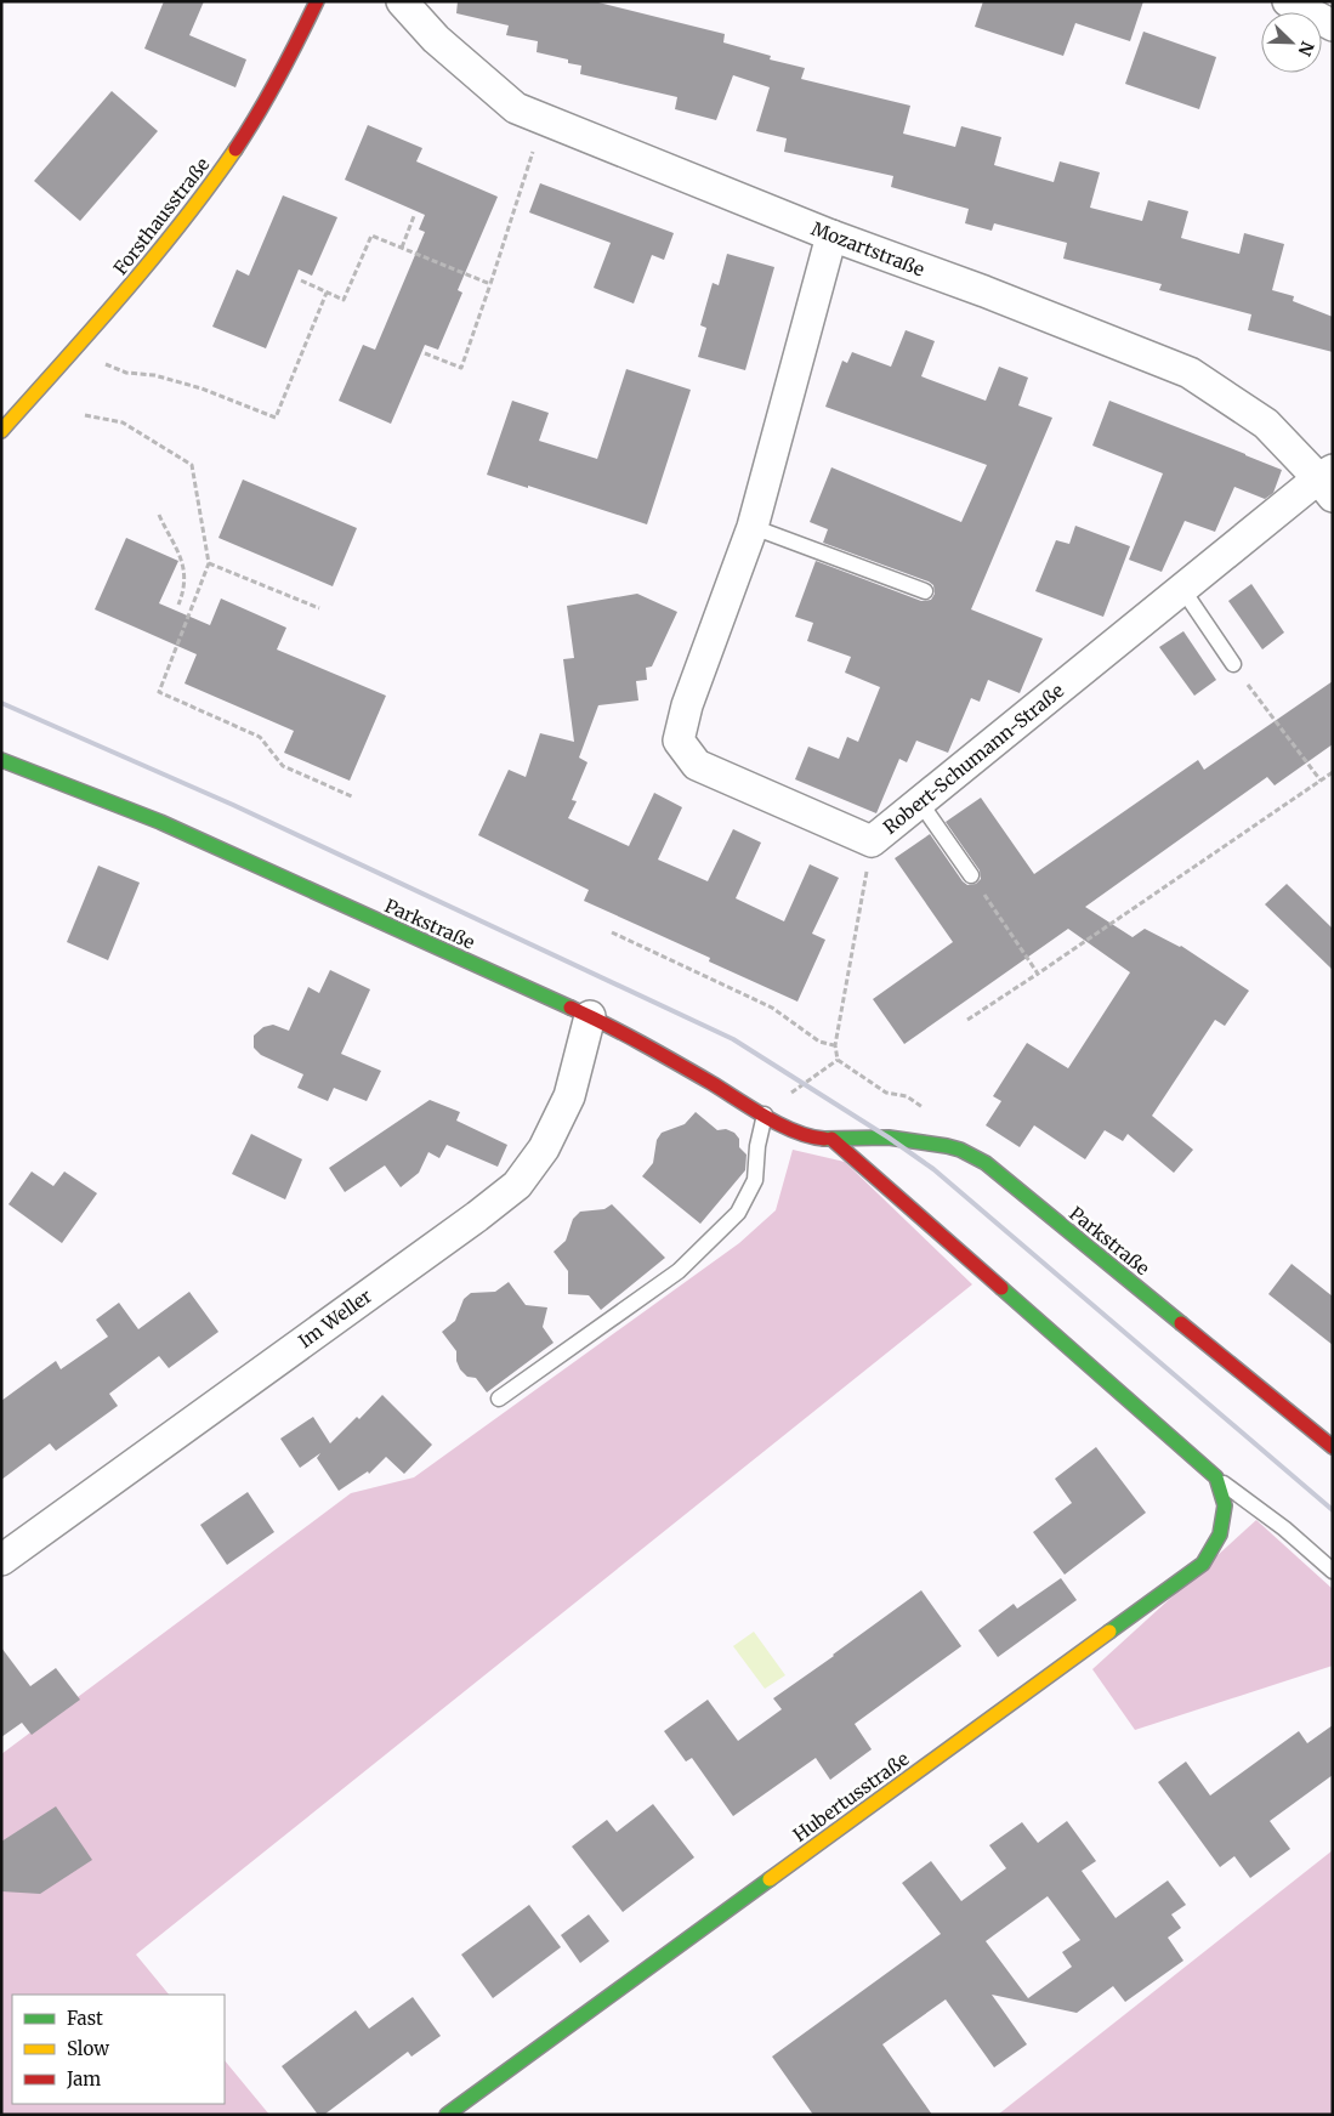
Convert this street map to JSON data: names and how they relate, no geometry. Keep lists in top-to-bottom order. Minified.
{"streets":{"street":["Forsthausstraße","Mozartstraße","Robert-Schumann-Straße","Parkstraße","Im Weller","Hubertusstraße"]},"crossings":[["Mozartstraße","Robert-Schumann-Straße"],["Parkstraße","Im Weller"]],"legend":["Fast","Slow","Jam"],"north":"bottom right"}
